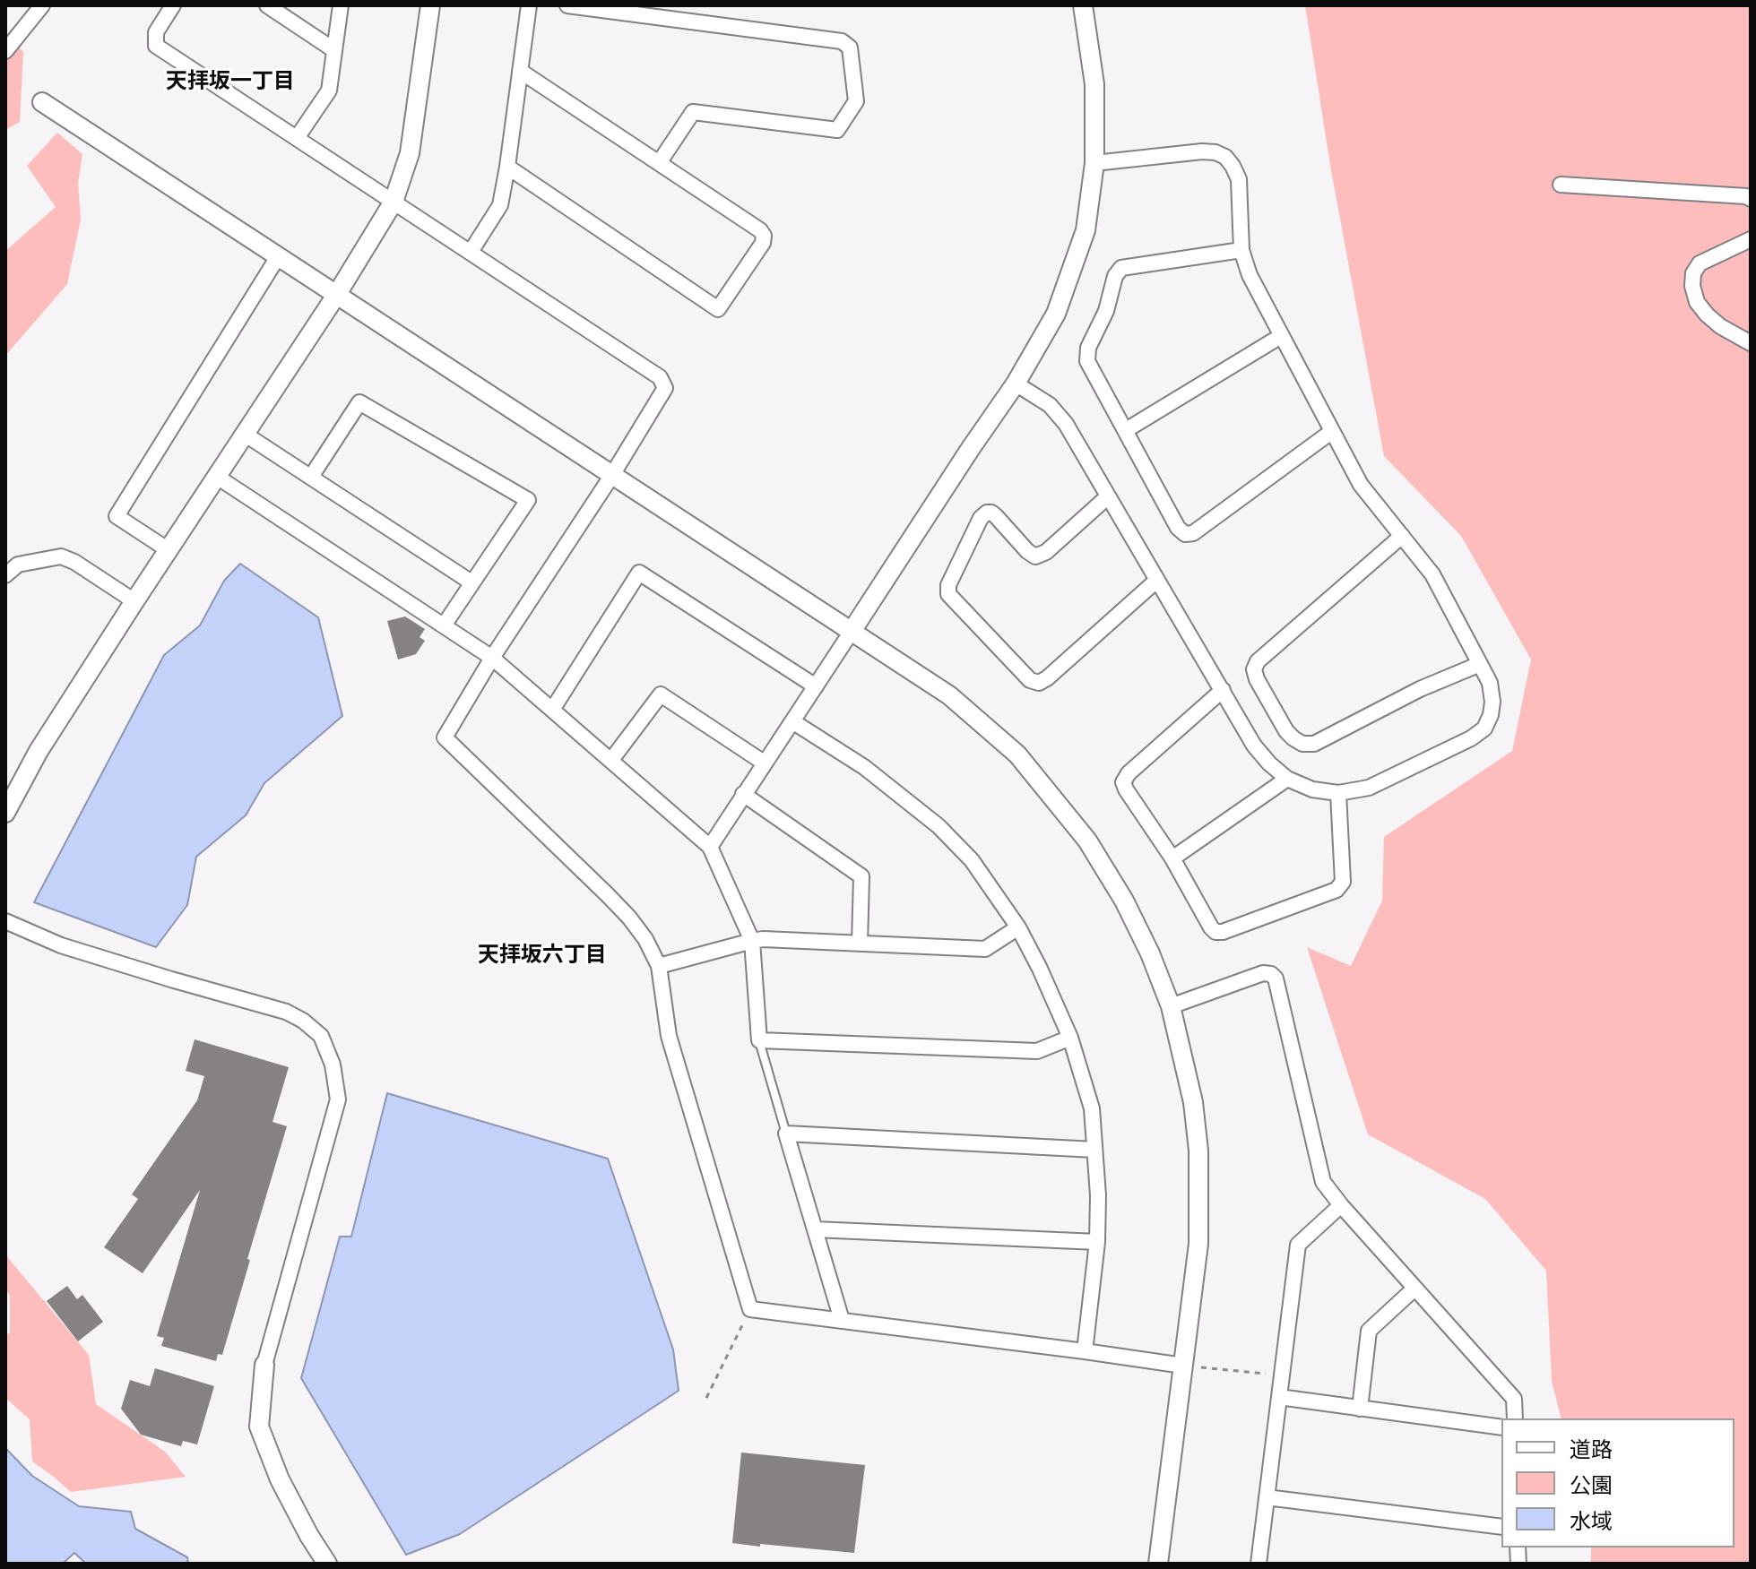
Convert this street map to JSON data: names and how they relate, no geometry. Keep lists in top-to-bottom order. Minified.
{"districts":["天拝坂一丁目","天拝坂六丁目"],"legend":["道路","公園","水域"]}
